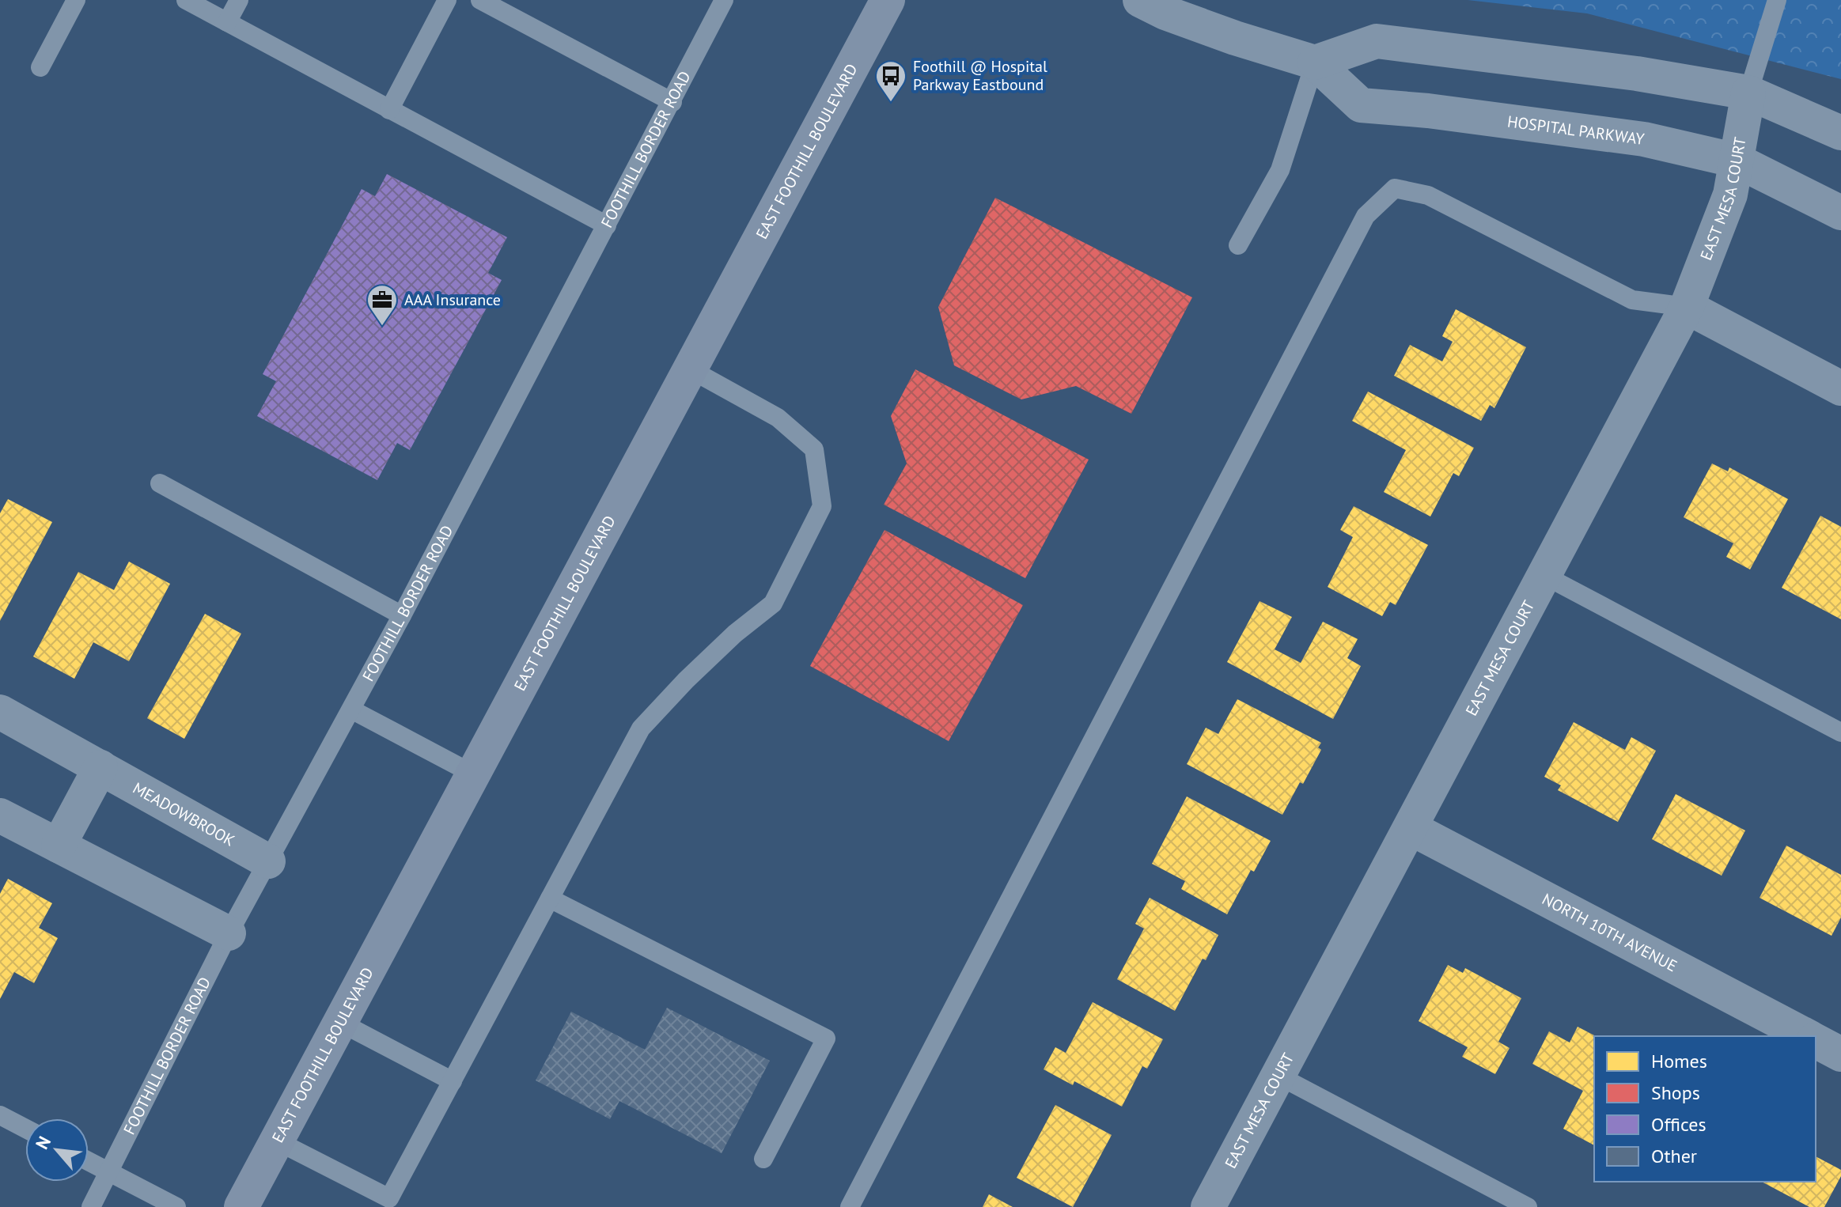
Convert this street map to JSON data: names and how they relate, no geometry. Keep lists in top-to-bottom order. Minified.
{"streets":{"main road":["EAST FOOTHILL BOULEVARD"],"street":["HOSPITAL PARKWAY","EAST MESA COURT","MEADOWBROOK","NORTH 10TH AVENUE"],"lane":["FOOTHILL BORDER ROAD"]},"crossings":[["HOSPITAL PARKWAY","EAST MESA COURT"],["FOOTHILL BORDER ROAD","MEADOWBROOK"],["EAST MESA COURT","NORTH 10TH AVENUE"]],"places":{"bus stop":["Foothill @ Hospital Parkway Eastbound"],"office":["AAA Insurance"]},"legend":["Homes","Shops","Offices","Other"],"north":"top left"}
